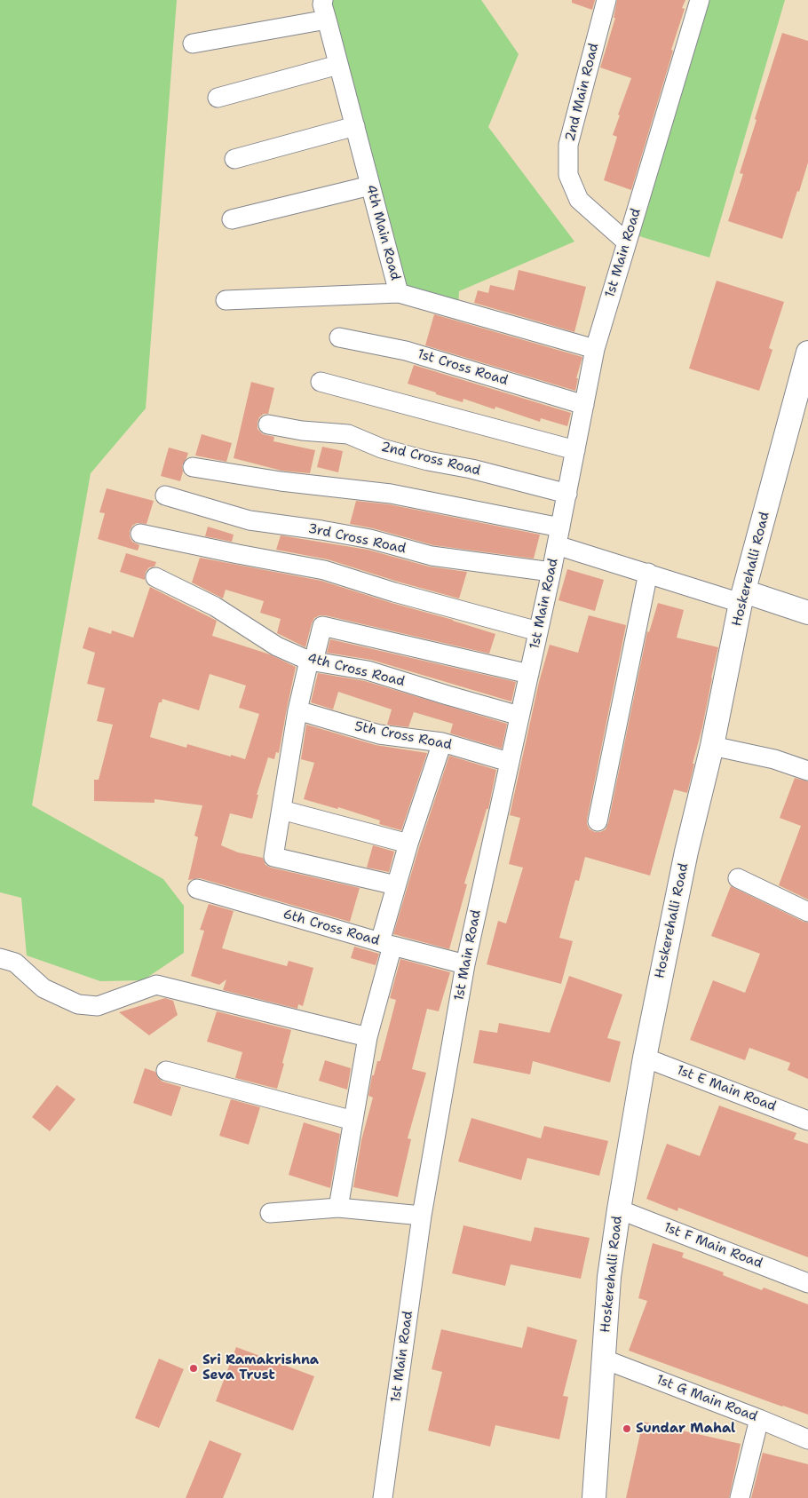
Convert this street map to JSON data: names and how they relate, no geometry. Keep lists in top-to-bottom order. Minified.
{"streets":{"street":["2nd Main Road","4th Main Road","1st Main Road","1st Cross Road","2nd Cross Road","3rd Cross Road","Hoskerehalli Road","4th Cross Road","5th Cross Road","6th Cross Road","1st E Main Road","1st F Main Road","1st G Main Road"]},"crossings":[["2nd Main Road","1st Main Road"],["4th Main Road","1st Main Road"],["1st Main Road","1st Cross Road"],["1st Main Road","2nd Cross Road"],["1st Main Road","3rd Cross Road"],["1st Main Road","4th Cross Road"],["1st Main Road","5th Cross Road"],["1st Main Road","6th Cross Road"],["Hoskerehalli Road","1st E Main Road"],["Hoskerehalli Road","1st F Main Road"],["Hoskerehalli Road","1st G Main Road"]],"places":["Sri Ramakrishna Seva Trust","Sundar Mahal"]}
